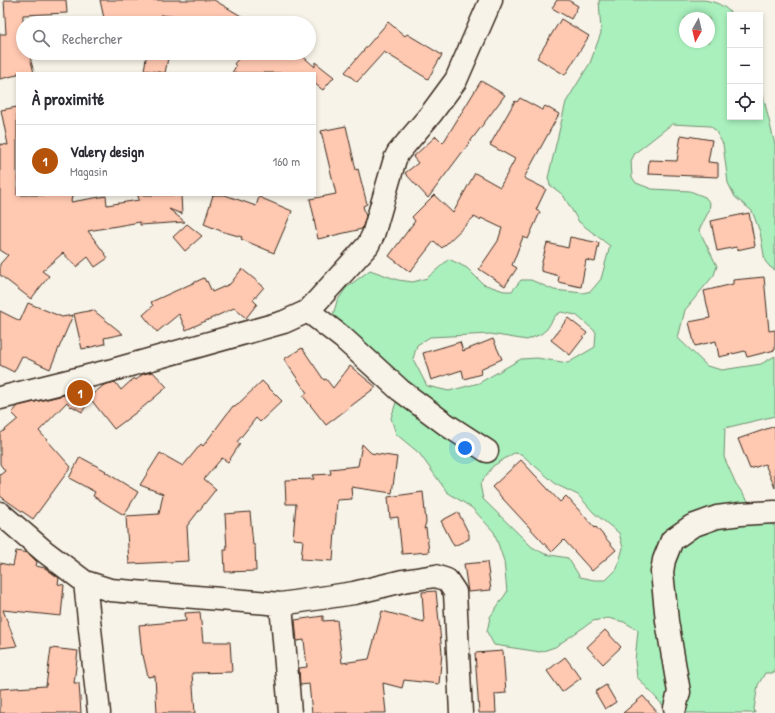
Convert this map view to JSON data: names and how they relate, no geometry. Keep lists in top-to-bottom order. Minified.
{"north":"bottom","page":{"map_buttons":["+","−"],"search":"Rechercher","heading":"À proximité","list":[{"mark":"1","name":"Valery design","note":"Magasin","value":"160 m"}],"pins":"1"}}
